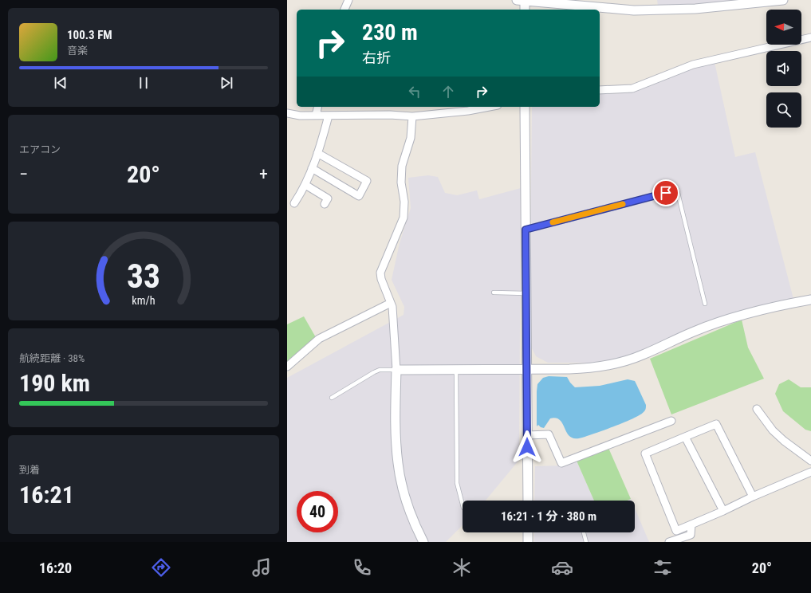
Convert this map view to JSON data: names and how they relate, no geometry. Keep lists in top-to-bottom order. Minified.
{"north":"left","page":{"turn":["230 m","右折"],"song":["100.3 FM","音楽"],"tile":["エアコン",["航続距離 · 38%","190 km"],["到着","16:21"]],"heat":["−","20°","+"],"limit":"40","trip":"16:21 · 1 分 · 380 m","tabs":["16:20","20°"],"gauge":["33","km/h"]}}
